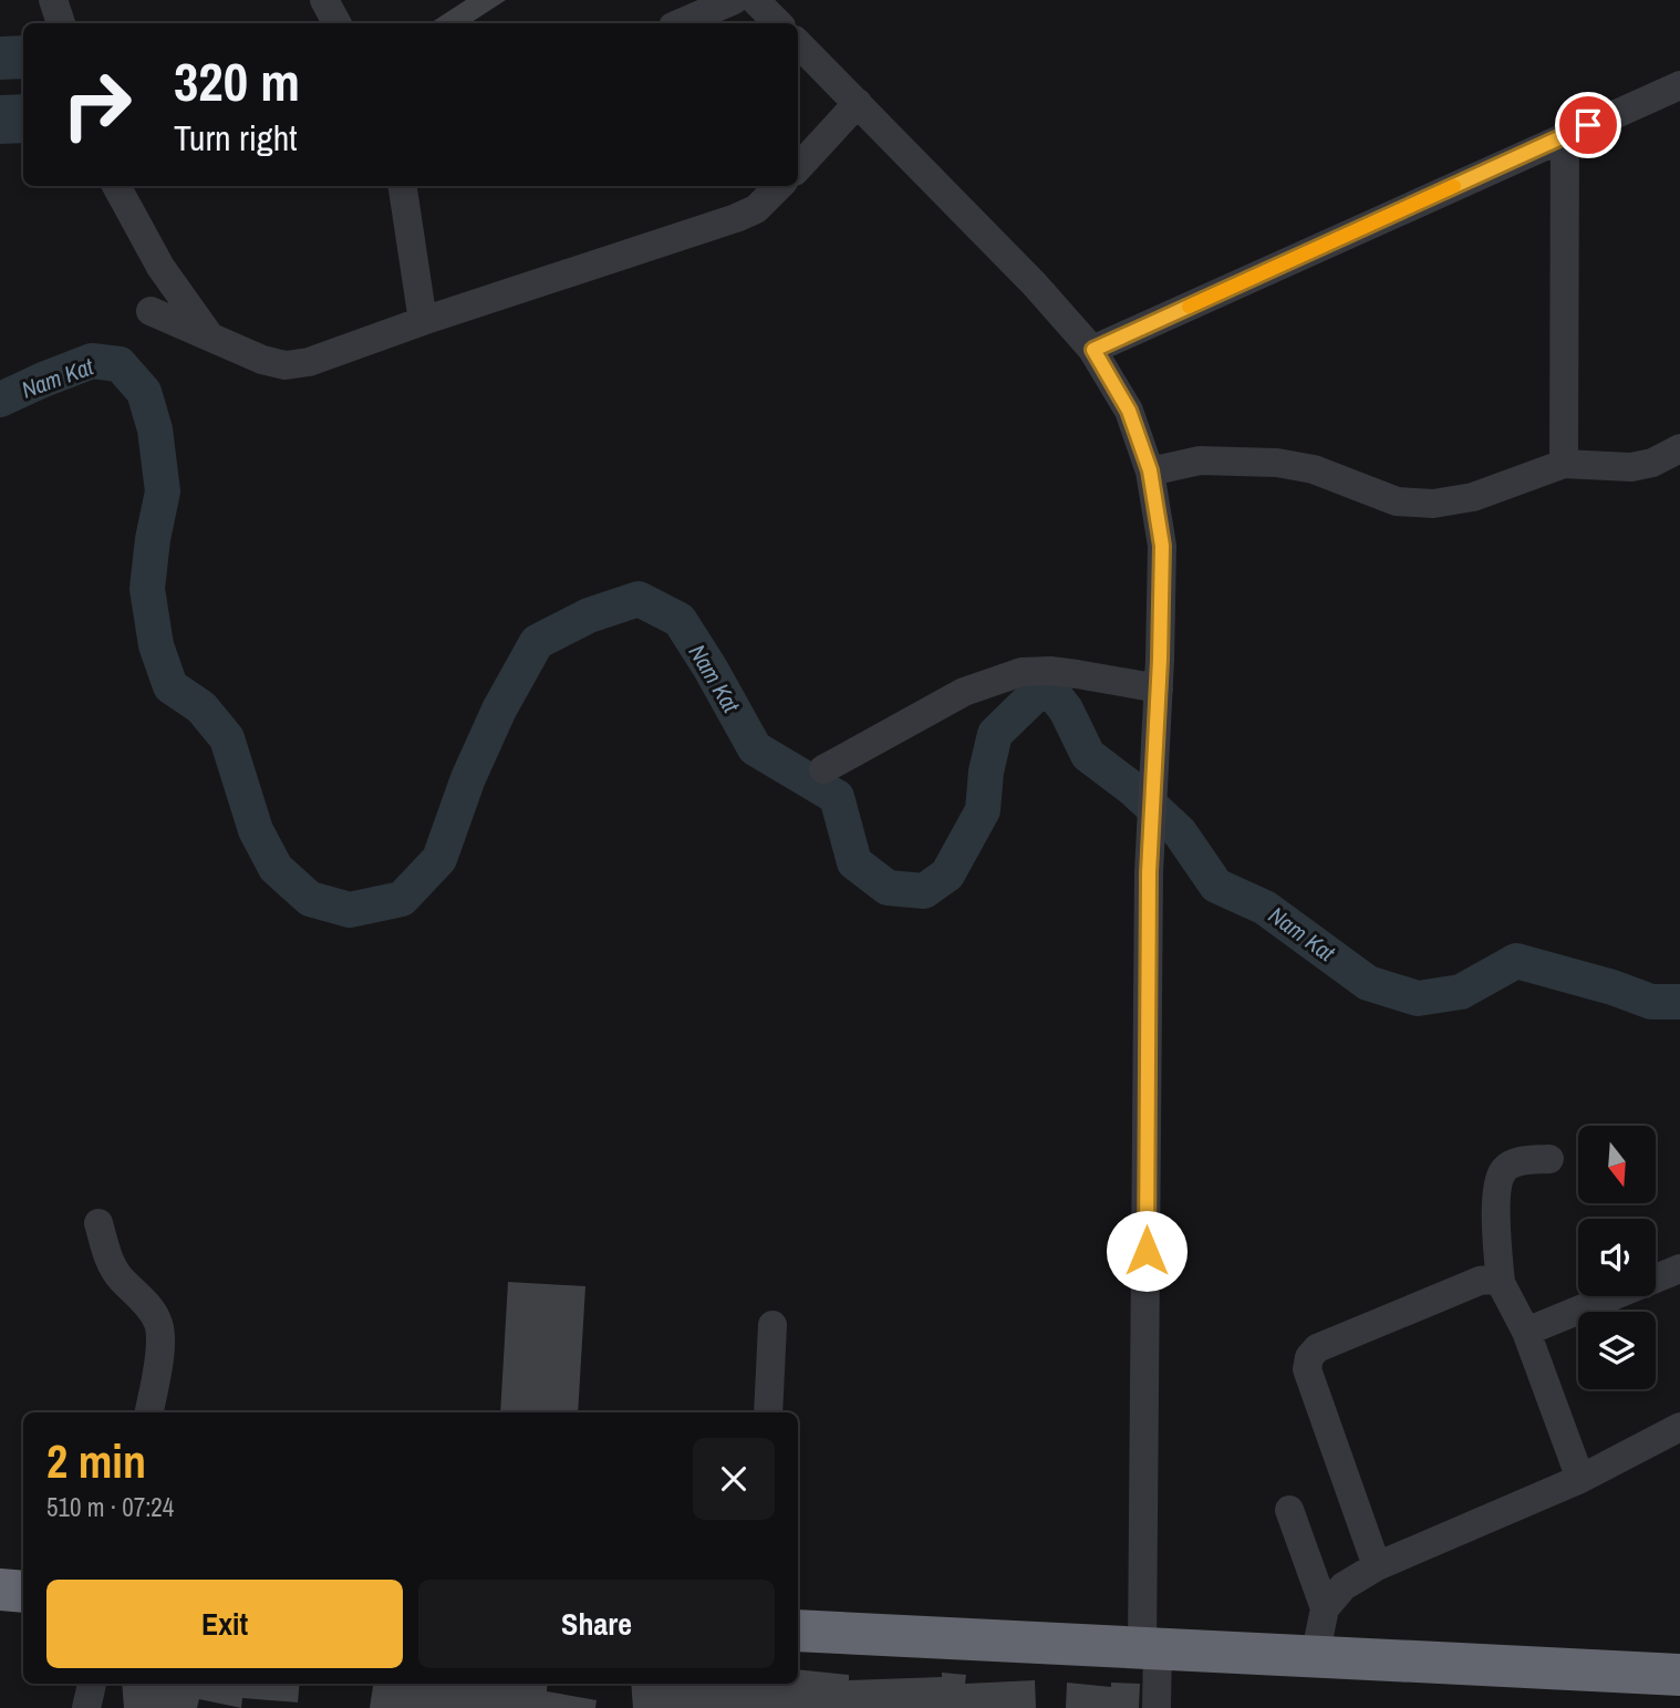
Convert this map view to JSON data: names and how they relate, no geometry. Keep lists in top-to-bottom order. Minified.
{"water":["Nam Kat"],"north":"bottom","page":{"turn":["320 m","Turn right"],"heading":["2 min","510 m · 07:24"],"buttons":["Exit","Share"]}}
